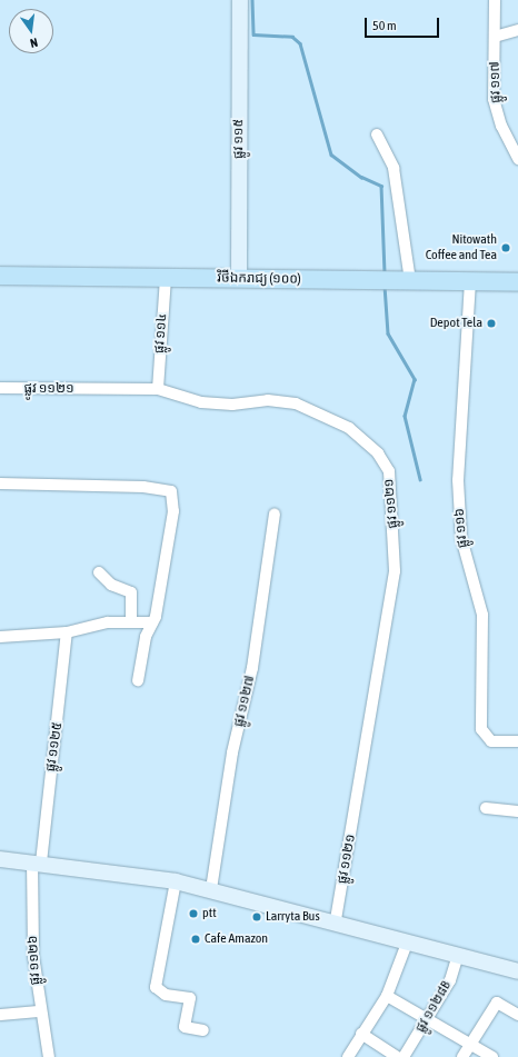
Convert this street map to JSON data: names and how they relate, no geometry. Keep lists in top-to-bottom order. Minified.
{"streets":{"main road":["ផ្លូវ ១១៥","វិថីឯករាជ្យ (១០០)"],"street":["ផ្លូវ ១១៧","ផ្លូវ ១១៤","ផ្លូវ ១១២១","ផ្លូវ ១១៦","ផ្លូវ ១១២៧","ផ្លូវ ១១២៥","ផ្លូវ ១១២៦","ផ្លូវ ១១២៨B"]},"crossings":[["ផ្លូវ ១១៥","វិថីឯករាជ្យ (១០០)"],["វិថីឯករាជ្យ (១០០)","ផ្លូវ ១១៤"],["វិថីឯករាជ្យ (១០០)","ផ្លូវ ១១៦"],["ផ្លូវ ១១៤","ផ្លូវ ១១២១"],["ផ្លូវ ១១២៥","ផ្លូវ ១១២៦"]],"places":["Nitowath Coffee and Tea","Depot Tela","ptt","Larryta Bus","Cafe Amazon"],"scale_bar":"50 m","north":"bottom"}
